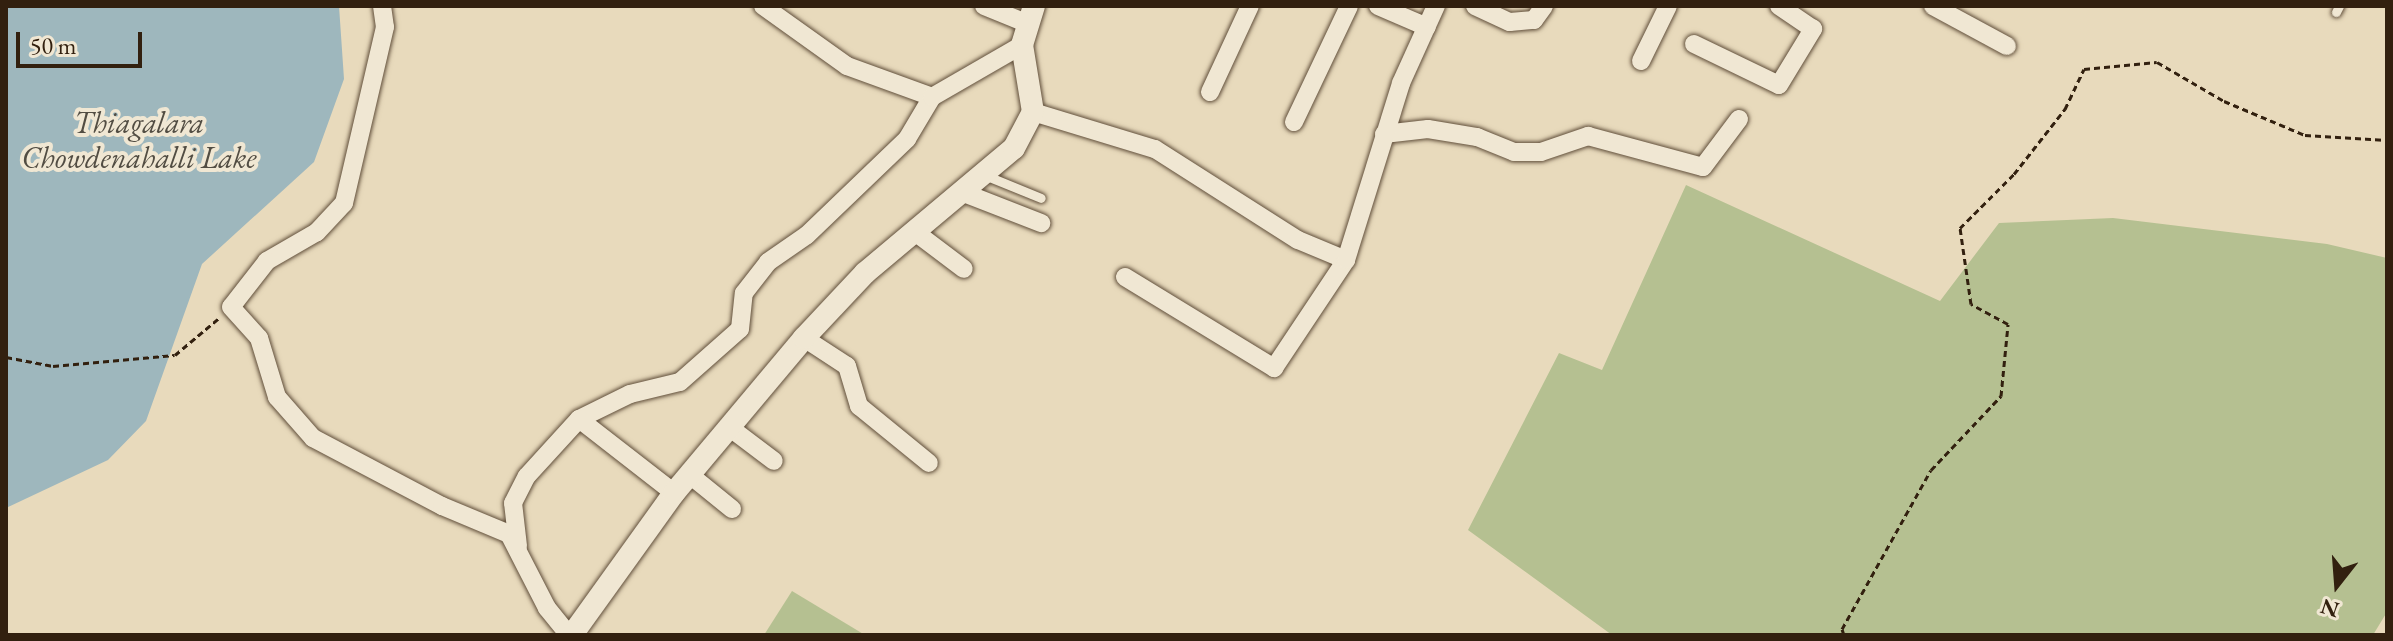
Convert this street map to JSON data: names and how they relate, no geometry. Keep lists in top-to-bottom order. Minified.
{"water":["Thiagalara Chowdenahalli Lake"],"scale_bar":"50 m","north":"bottom"}
